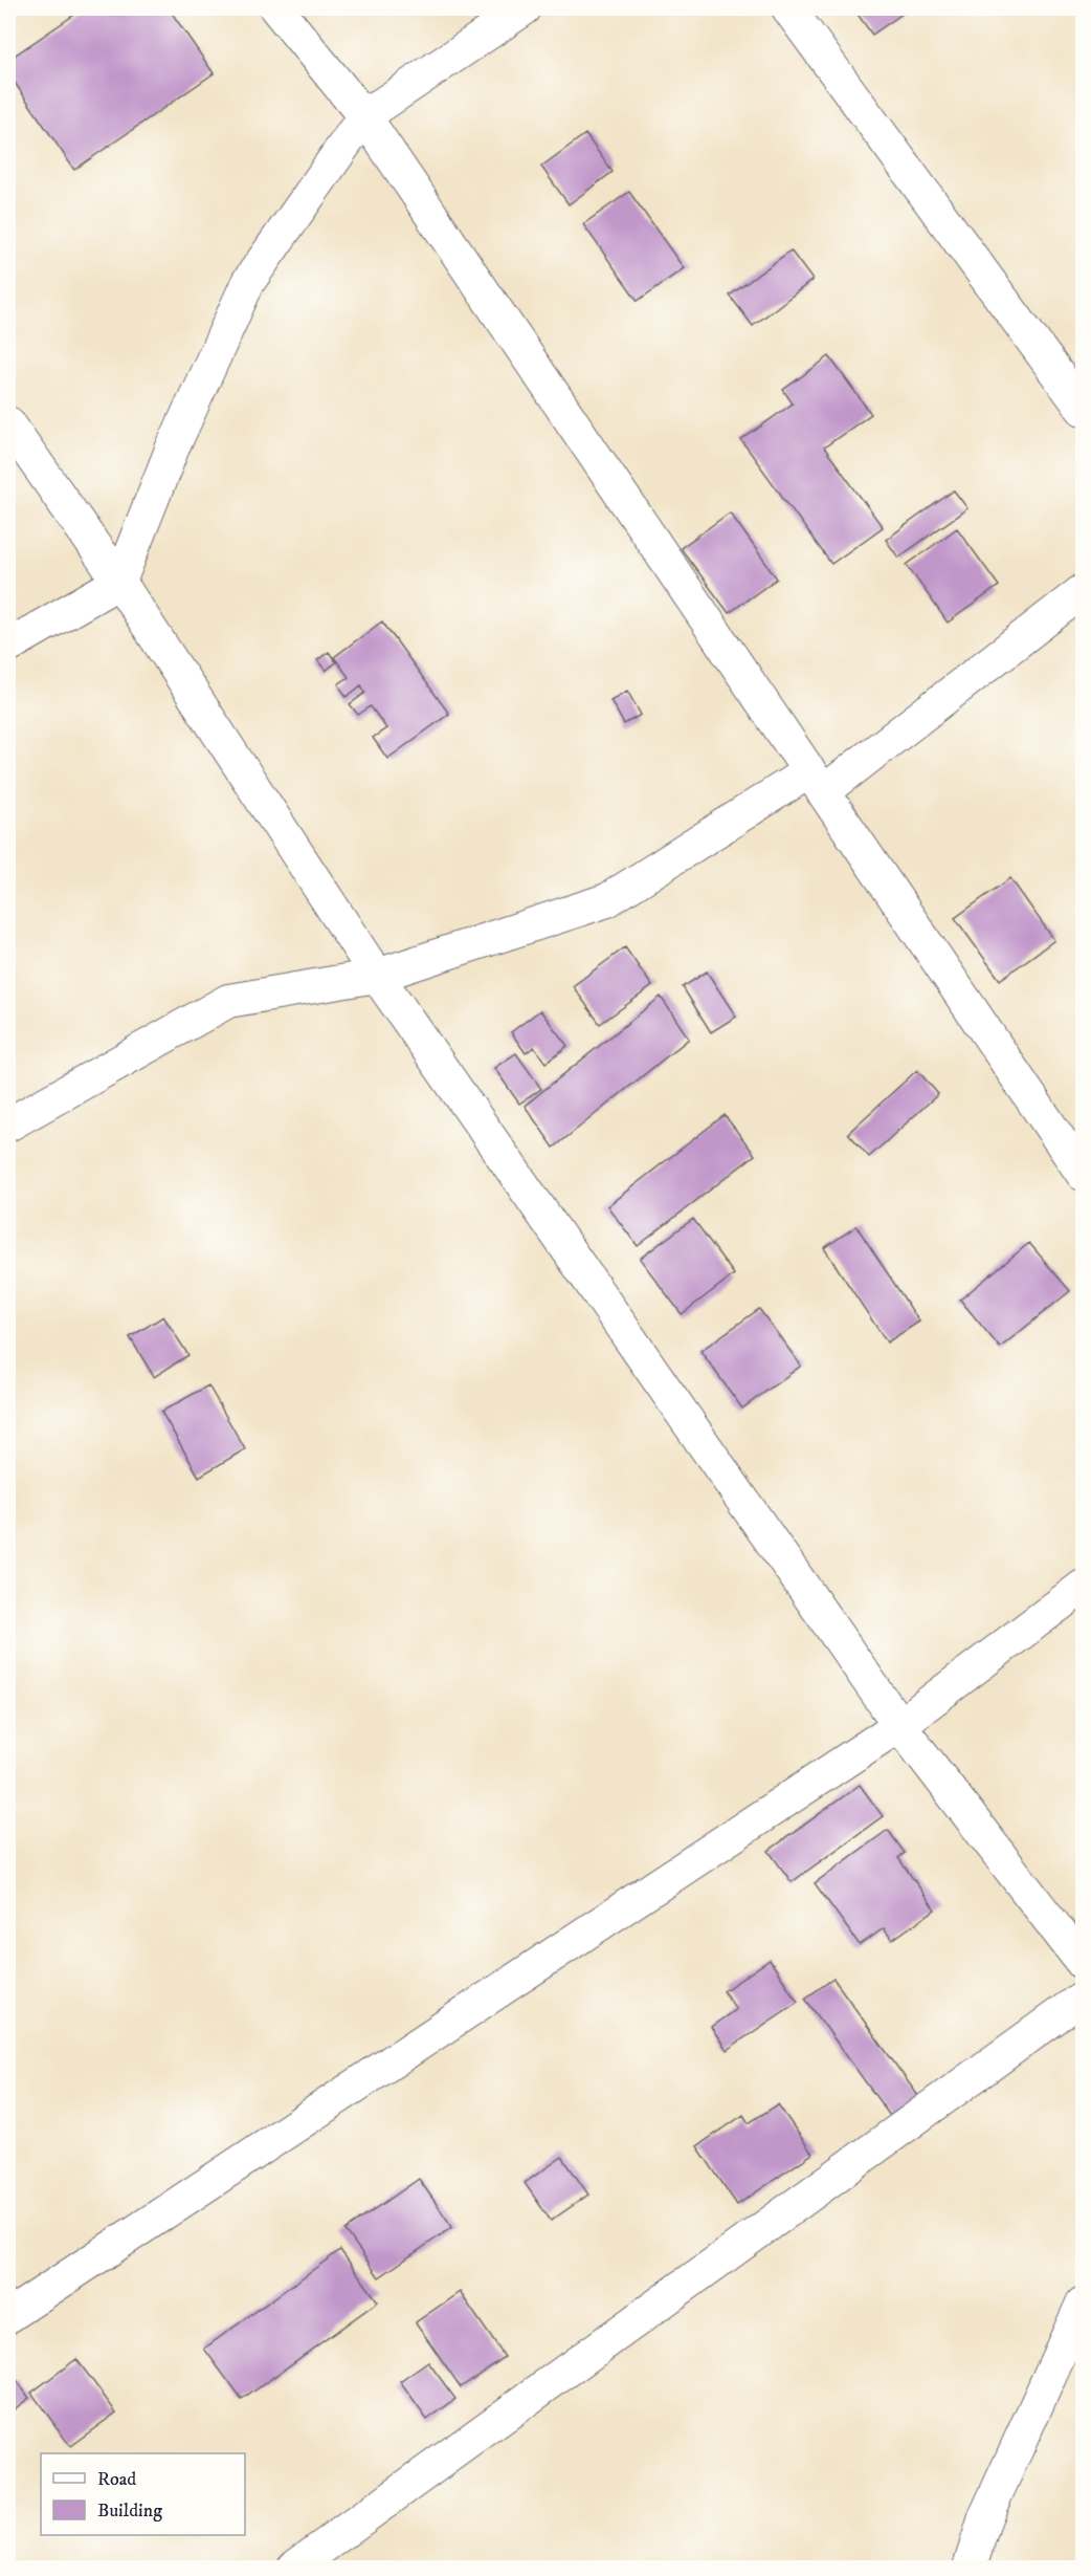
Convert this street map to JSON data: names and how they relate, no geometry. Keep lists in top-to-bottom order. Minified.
{"legend":["Road","Building"]}
